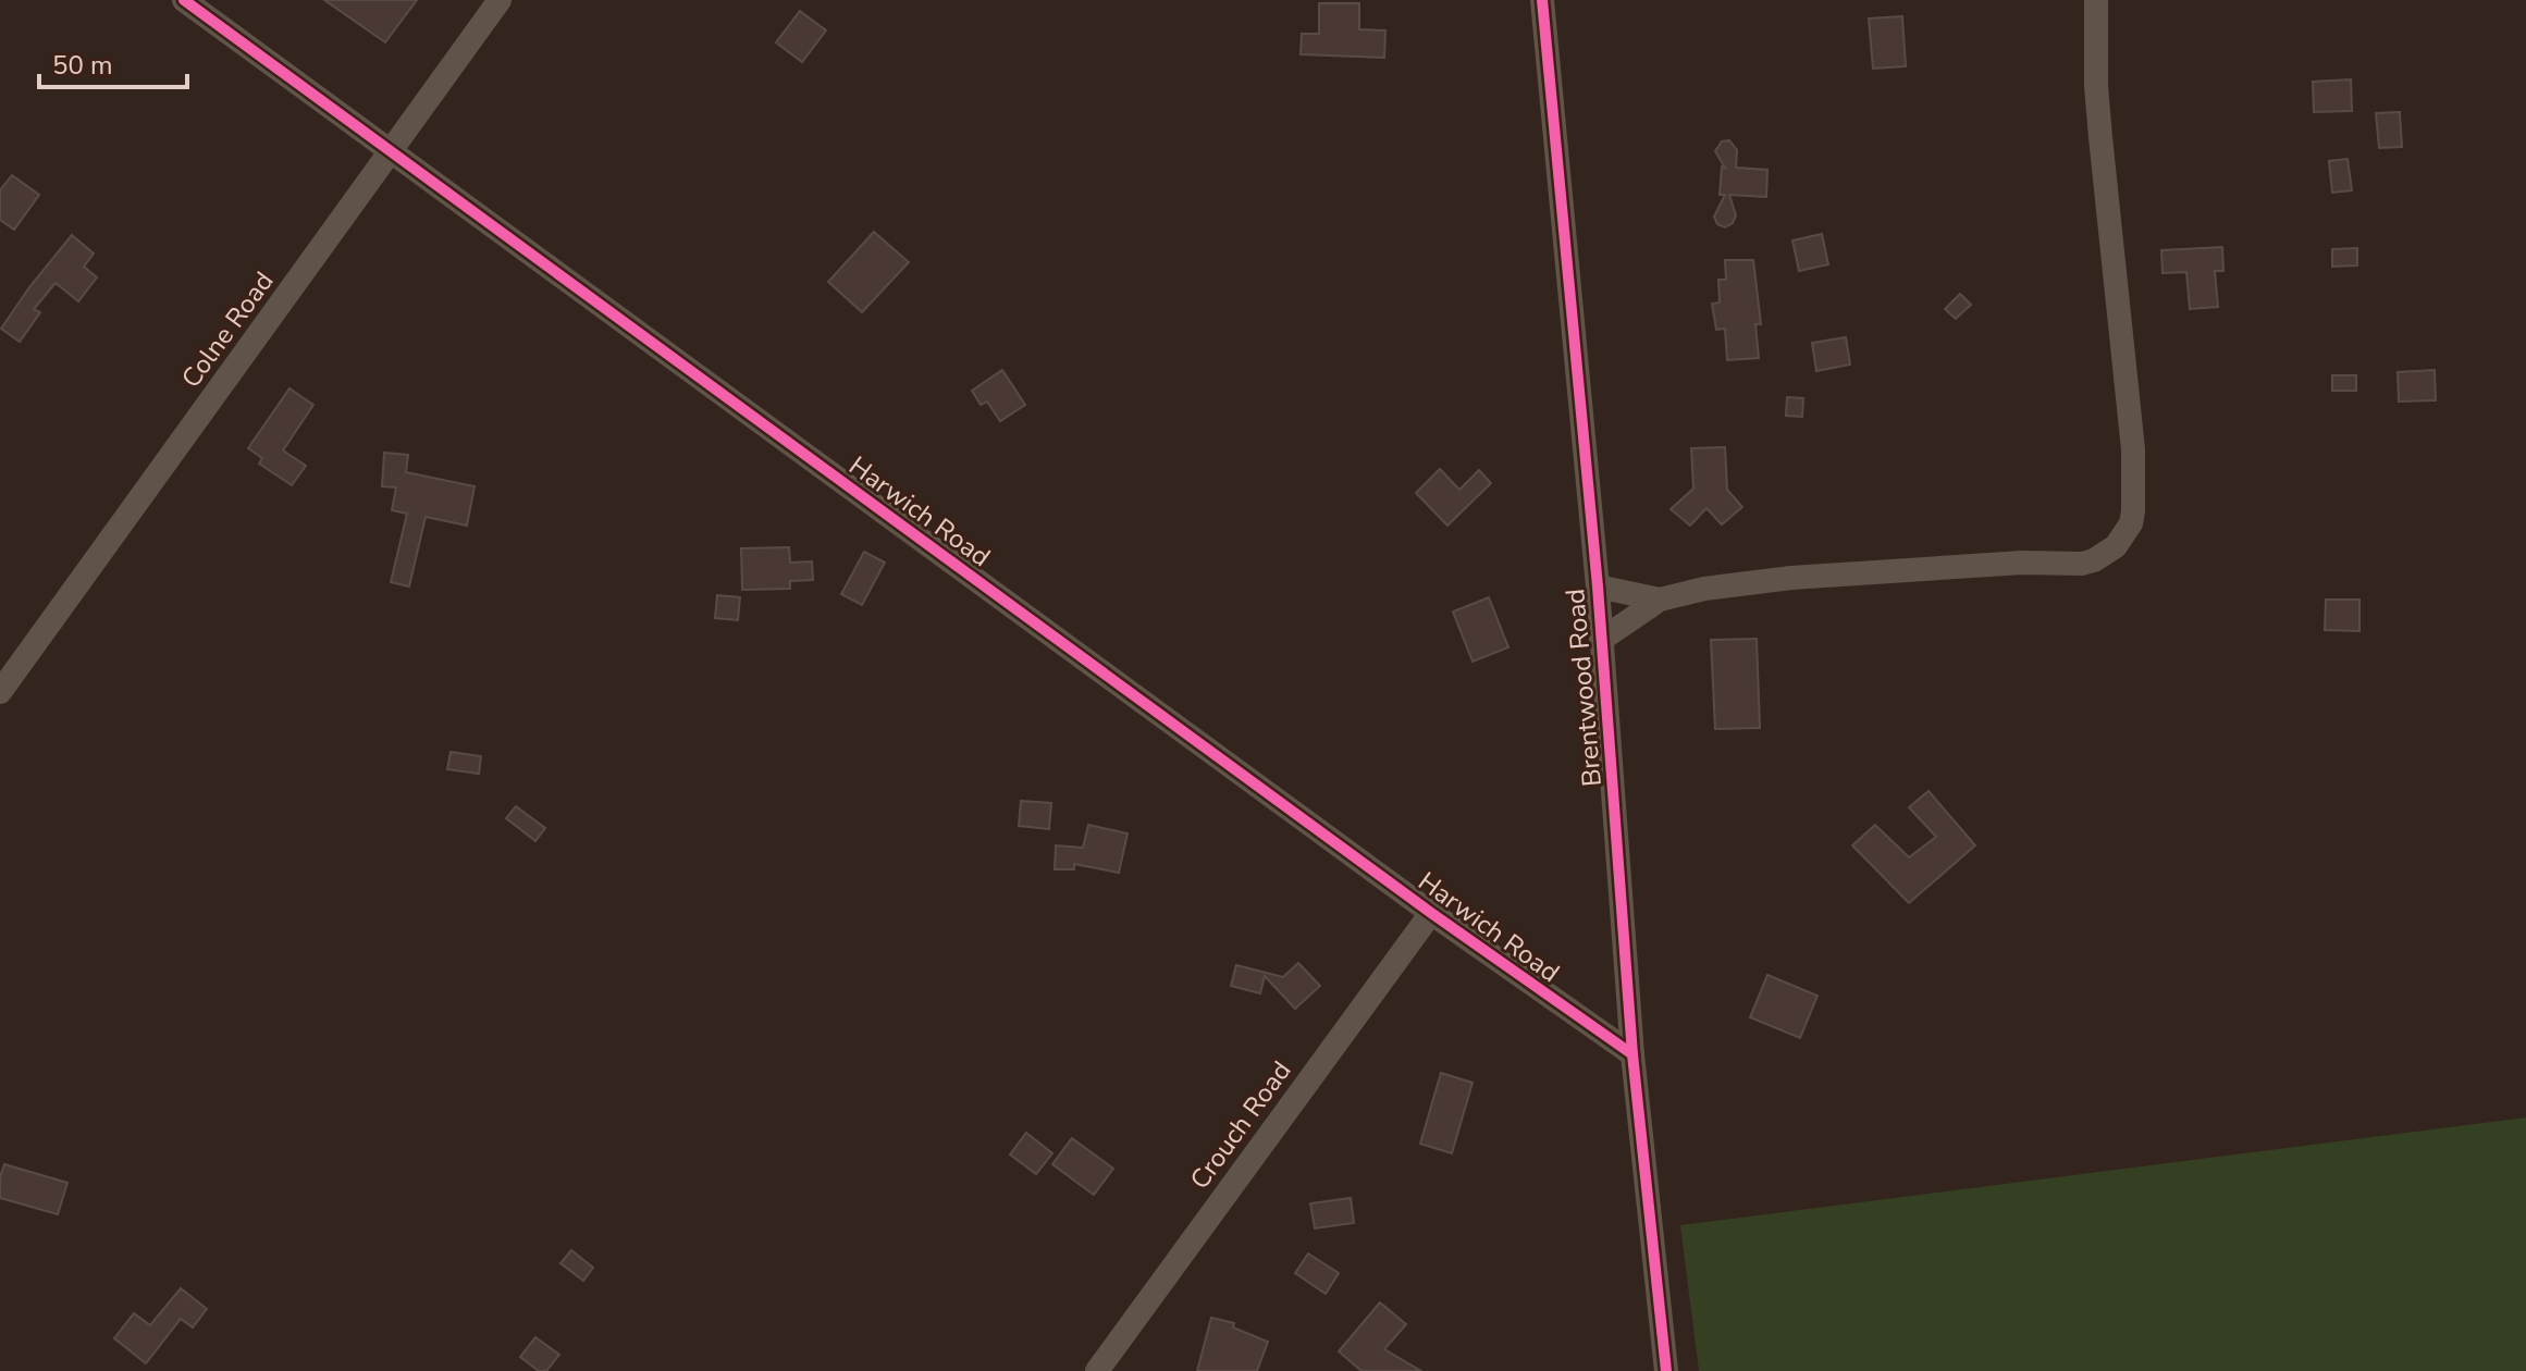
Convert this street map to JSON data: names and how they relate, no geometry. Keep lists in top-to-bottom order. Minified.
{"streets":{"street":["Colne Road","Harwich Road","Brentwood Road","Crouch Road"]},"crossings":[["Colne Road","Harwich Road"],["Harwich Road","Brentwood Road"],["Harwich Road","Crouch Road"]],"scale_bar":"50 m"}
